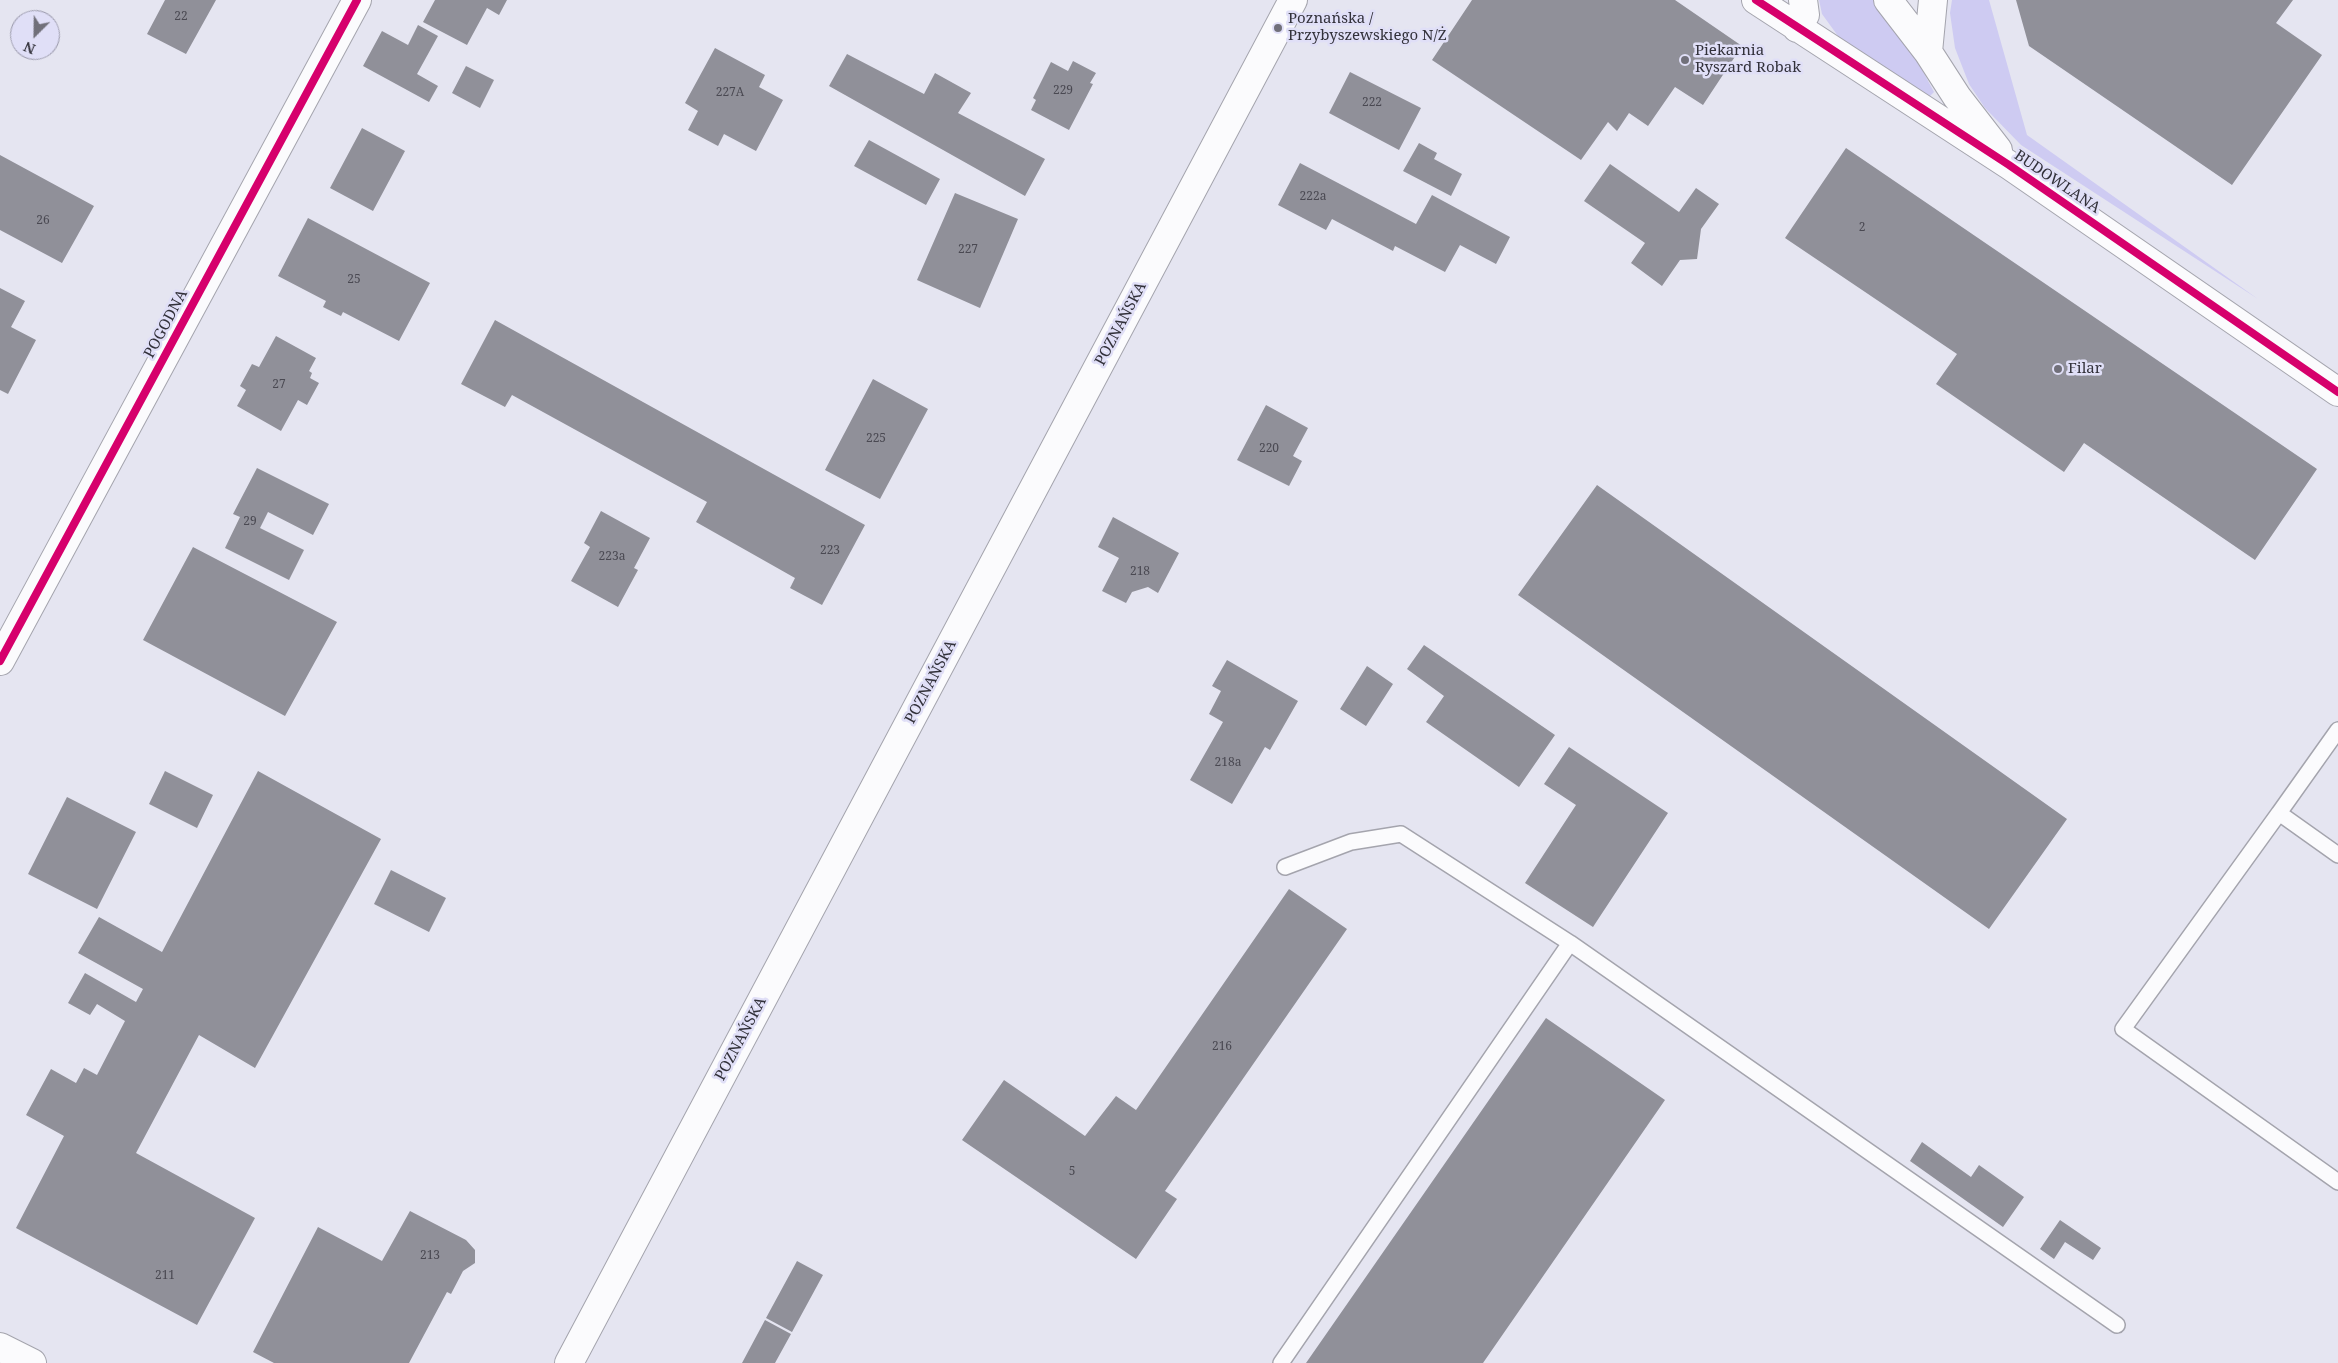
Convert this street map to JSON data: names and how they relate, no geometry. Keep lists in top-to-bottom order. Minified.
{"streets":{"street":["BUDOWLANA","POGODNA","POZNAŃSKA"]},"places":["Poznańska / Przybyszewskiego N/Ż","Piekarnia Ryszard Robak","Filar"],"house_numbers":["22","229","227A","222","222a","26","2","227","25","27","225","220","29","223","223a","218","218a","216","5","213","211"],"north":"bottom left"}
